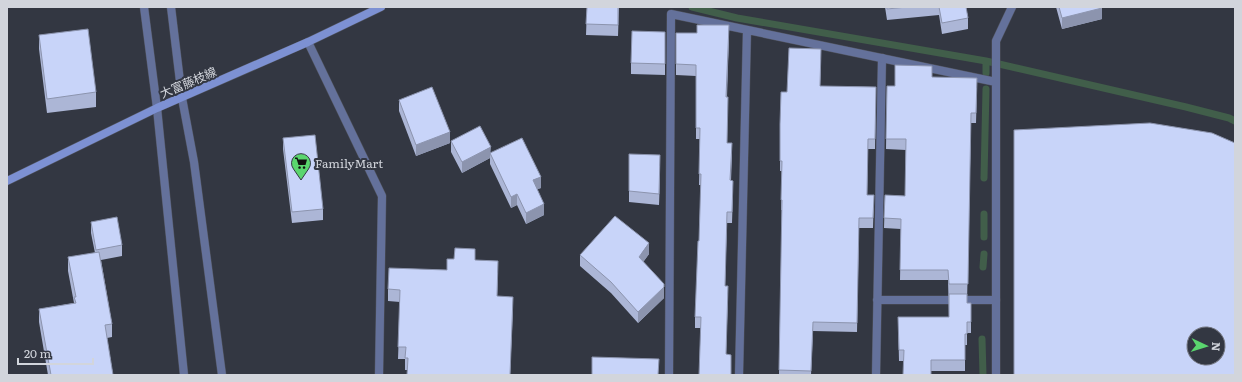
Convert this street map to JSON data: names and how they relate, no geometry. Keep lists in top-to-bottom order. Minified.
{"streets":{"main road":["大富藤枝線"]},"places":{"supermarket":["FamilyMart"]},"scale_bar":"20 m","north":"right"}
